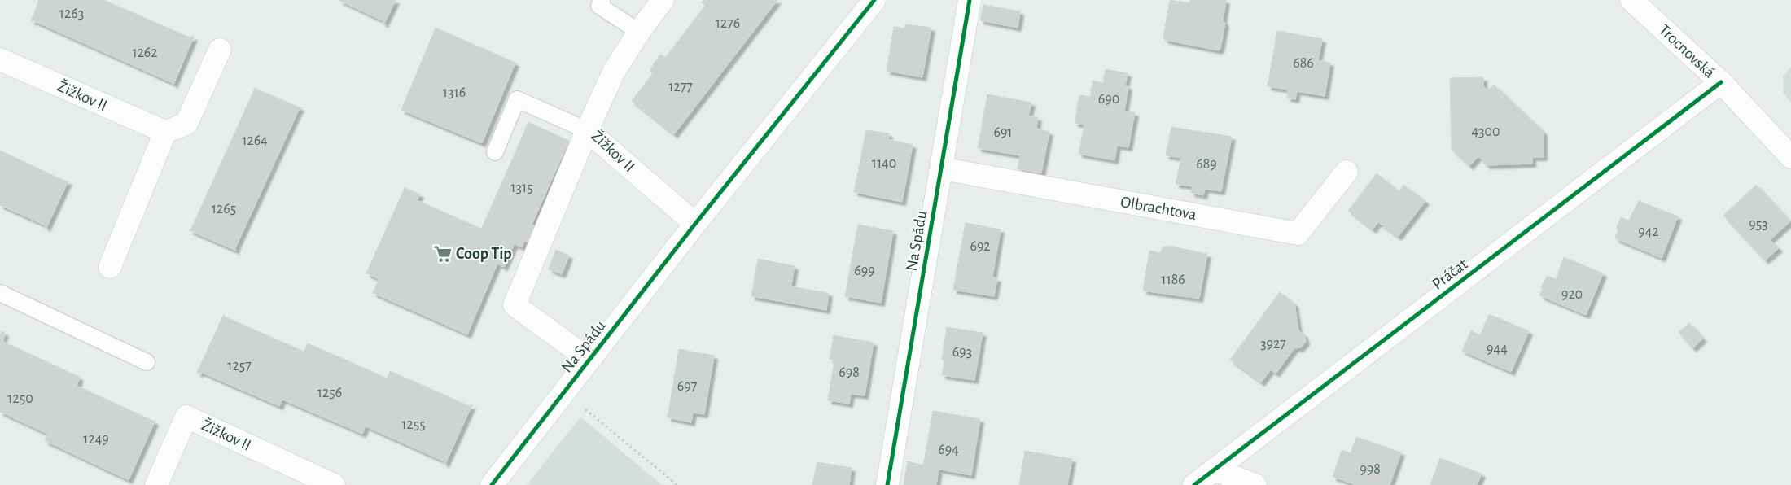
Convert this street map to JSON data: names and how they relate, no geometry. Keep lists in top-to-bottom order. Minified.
{"streets":{"street":["Trocnovská","Žižkov II","Olbrachtova","Na Spádu","Práčat"]},"crossings":[["Trocnovská","Práčat"],["Žižkov II","Na Spádu"],["Olbrachtova","Na Spádu"]],"places":{"supermarket":["Coop Tip"]},"house_numbers":["1263","1276","1262","686","1277","1316","690","4300","691","1264","1140","689","1315","1265","953","942","692","699","1186","920","3927","944","693","1257","698","697","1256","1250","1255","1249","694","998"]}
